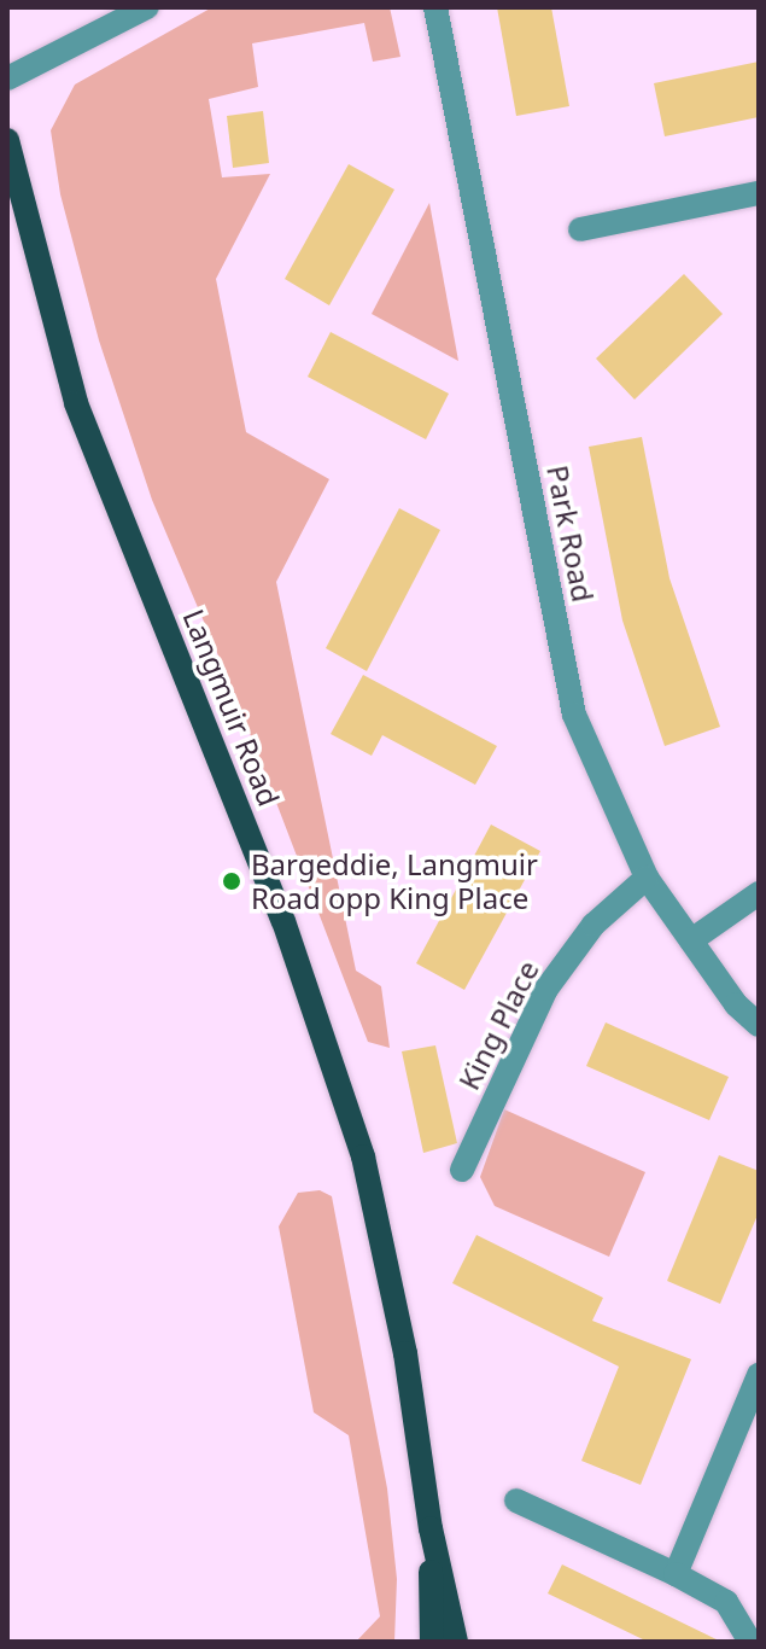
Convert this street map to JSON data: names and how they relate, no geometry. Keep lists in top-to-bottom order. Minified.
{"streets":{"main road":["Langmuir Road"],"street":["Park Road","King Place"]},"crossings":[["Park Road","King Place"]],"places":["Bargeddie, Langmuir Road opp King Place"]}
